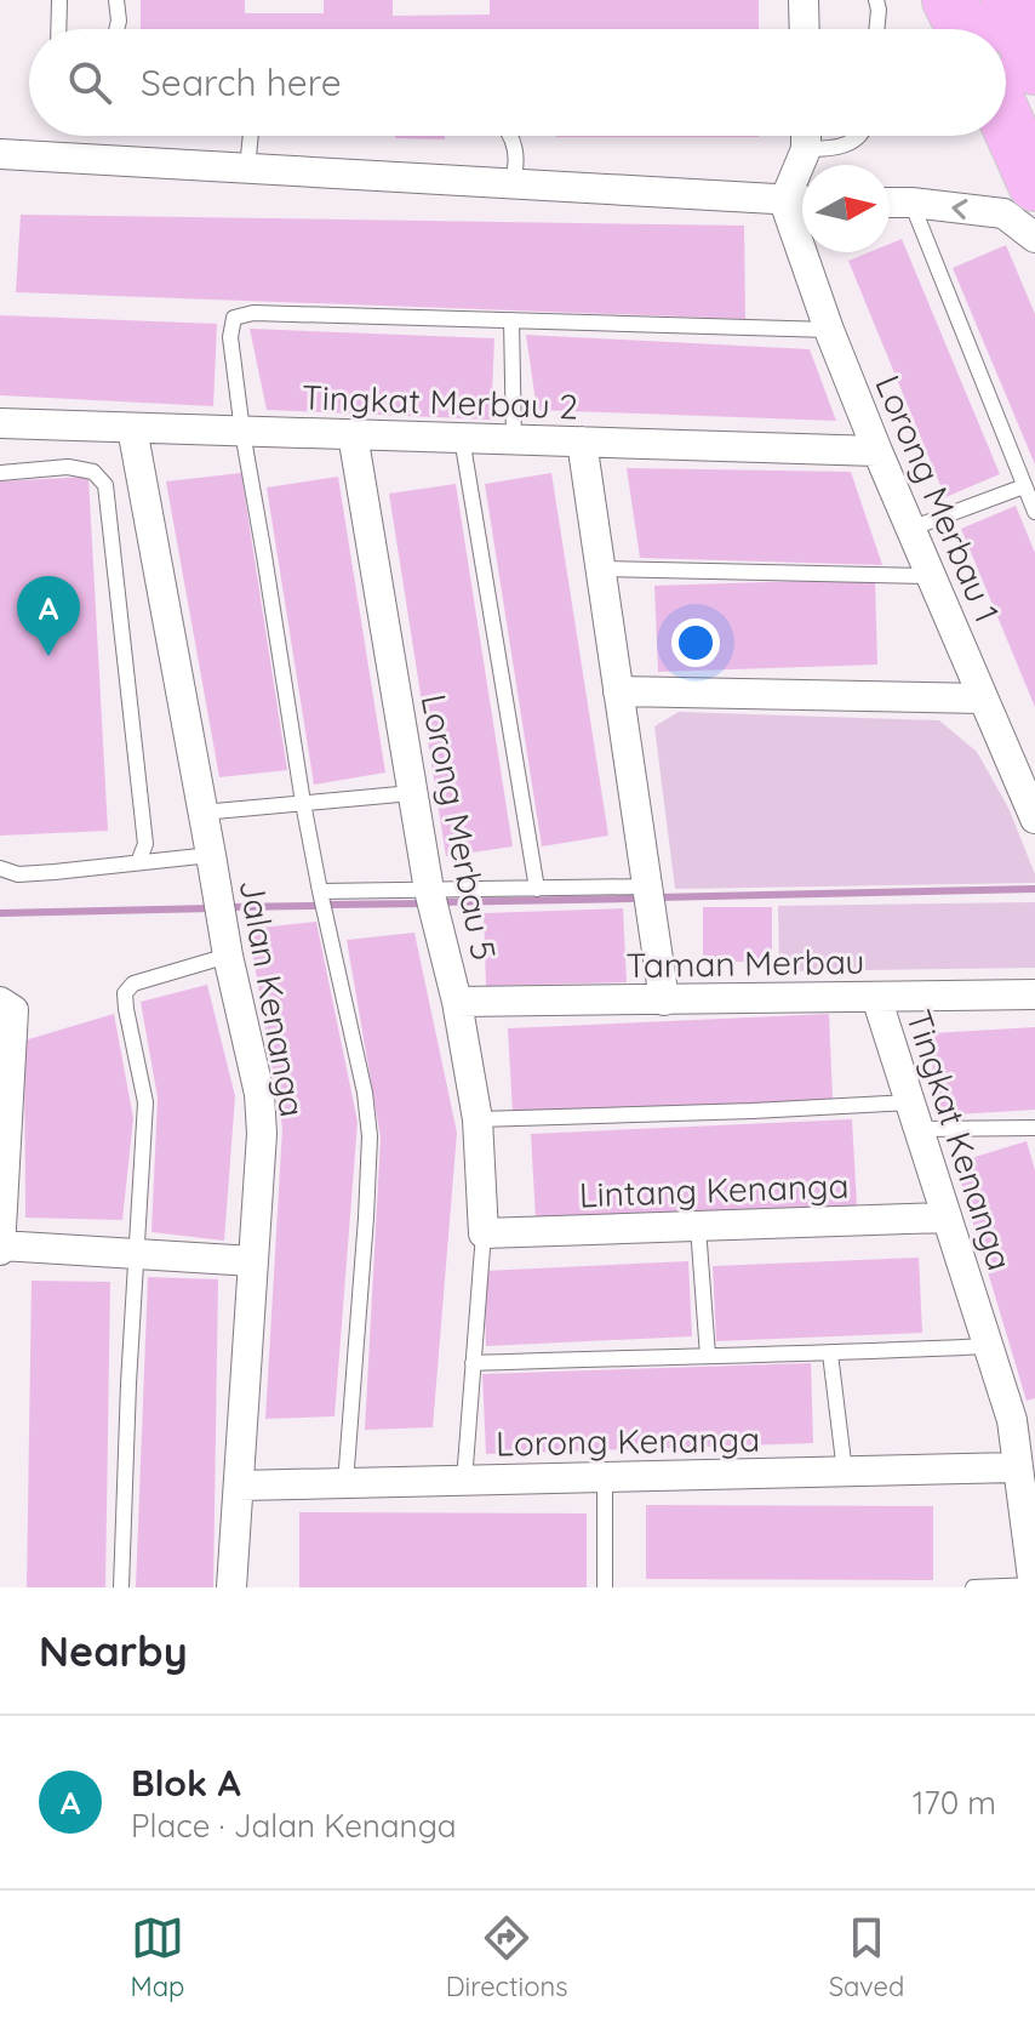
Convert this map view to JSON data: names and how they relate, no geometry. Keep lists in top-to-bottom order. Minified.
{"streets":{"street":["Tingkat Merbau 2","Lorong Merbau 1","Lorong Merbau 5","Taman Merbau","Jalan Kenanga","Tingkat Kenanga","Lintang Kenanga","Lorong Kenanga"]},"crossings":[["Tingkat Merbau 2","Lorong Merbau 1"],["Tingkat Merbau 2","Lorong Merbau 5"],["Tingkat Merbau 2","Jalan Kenanga"],["Lorong Merbau 5","Taman Merbau"],["Lorong Merbau 5","Lintang Kenanga"],["Taman Merbau","Tingkat Kenanga"],["Jalan Kenanga","Lorong Kenanga"],["Tingkat Kenanga","Lintang Kenanga"],["Tingkat Kenanga","Lorong Kenanga"]],"north":"right","page":{"search":"Search here","pins":"A","heading":"Nearby","list":[{"mark":"A","name":"Blok A","note":"Place · Jalan Kenanga","value":"170 m"}],"nav":["Map","Directions","Saved"]}}
